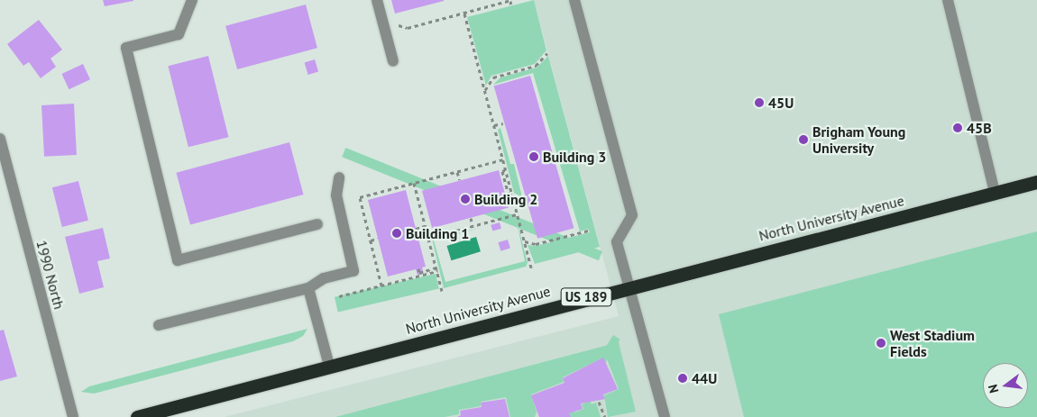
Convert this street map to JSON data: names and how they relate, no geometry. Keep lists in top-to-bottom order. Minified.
{"streets":{"highway":["North University Avenue","US 189"],"street":["1990 North"]},"places":["45U","45B","Brigham Young University","Building 3","Building 2","Building 1","West Stadium Fields","44U"],"north":"left"}
